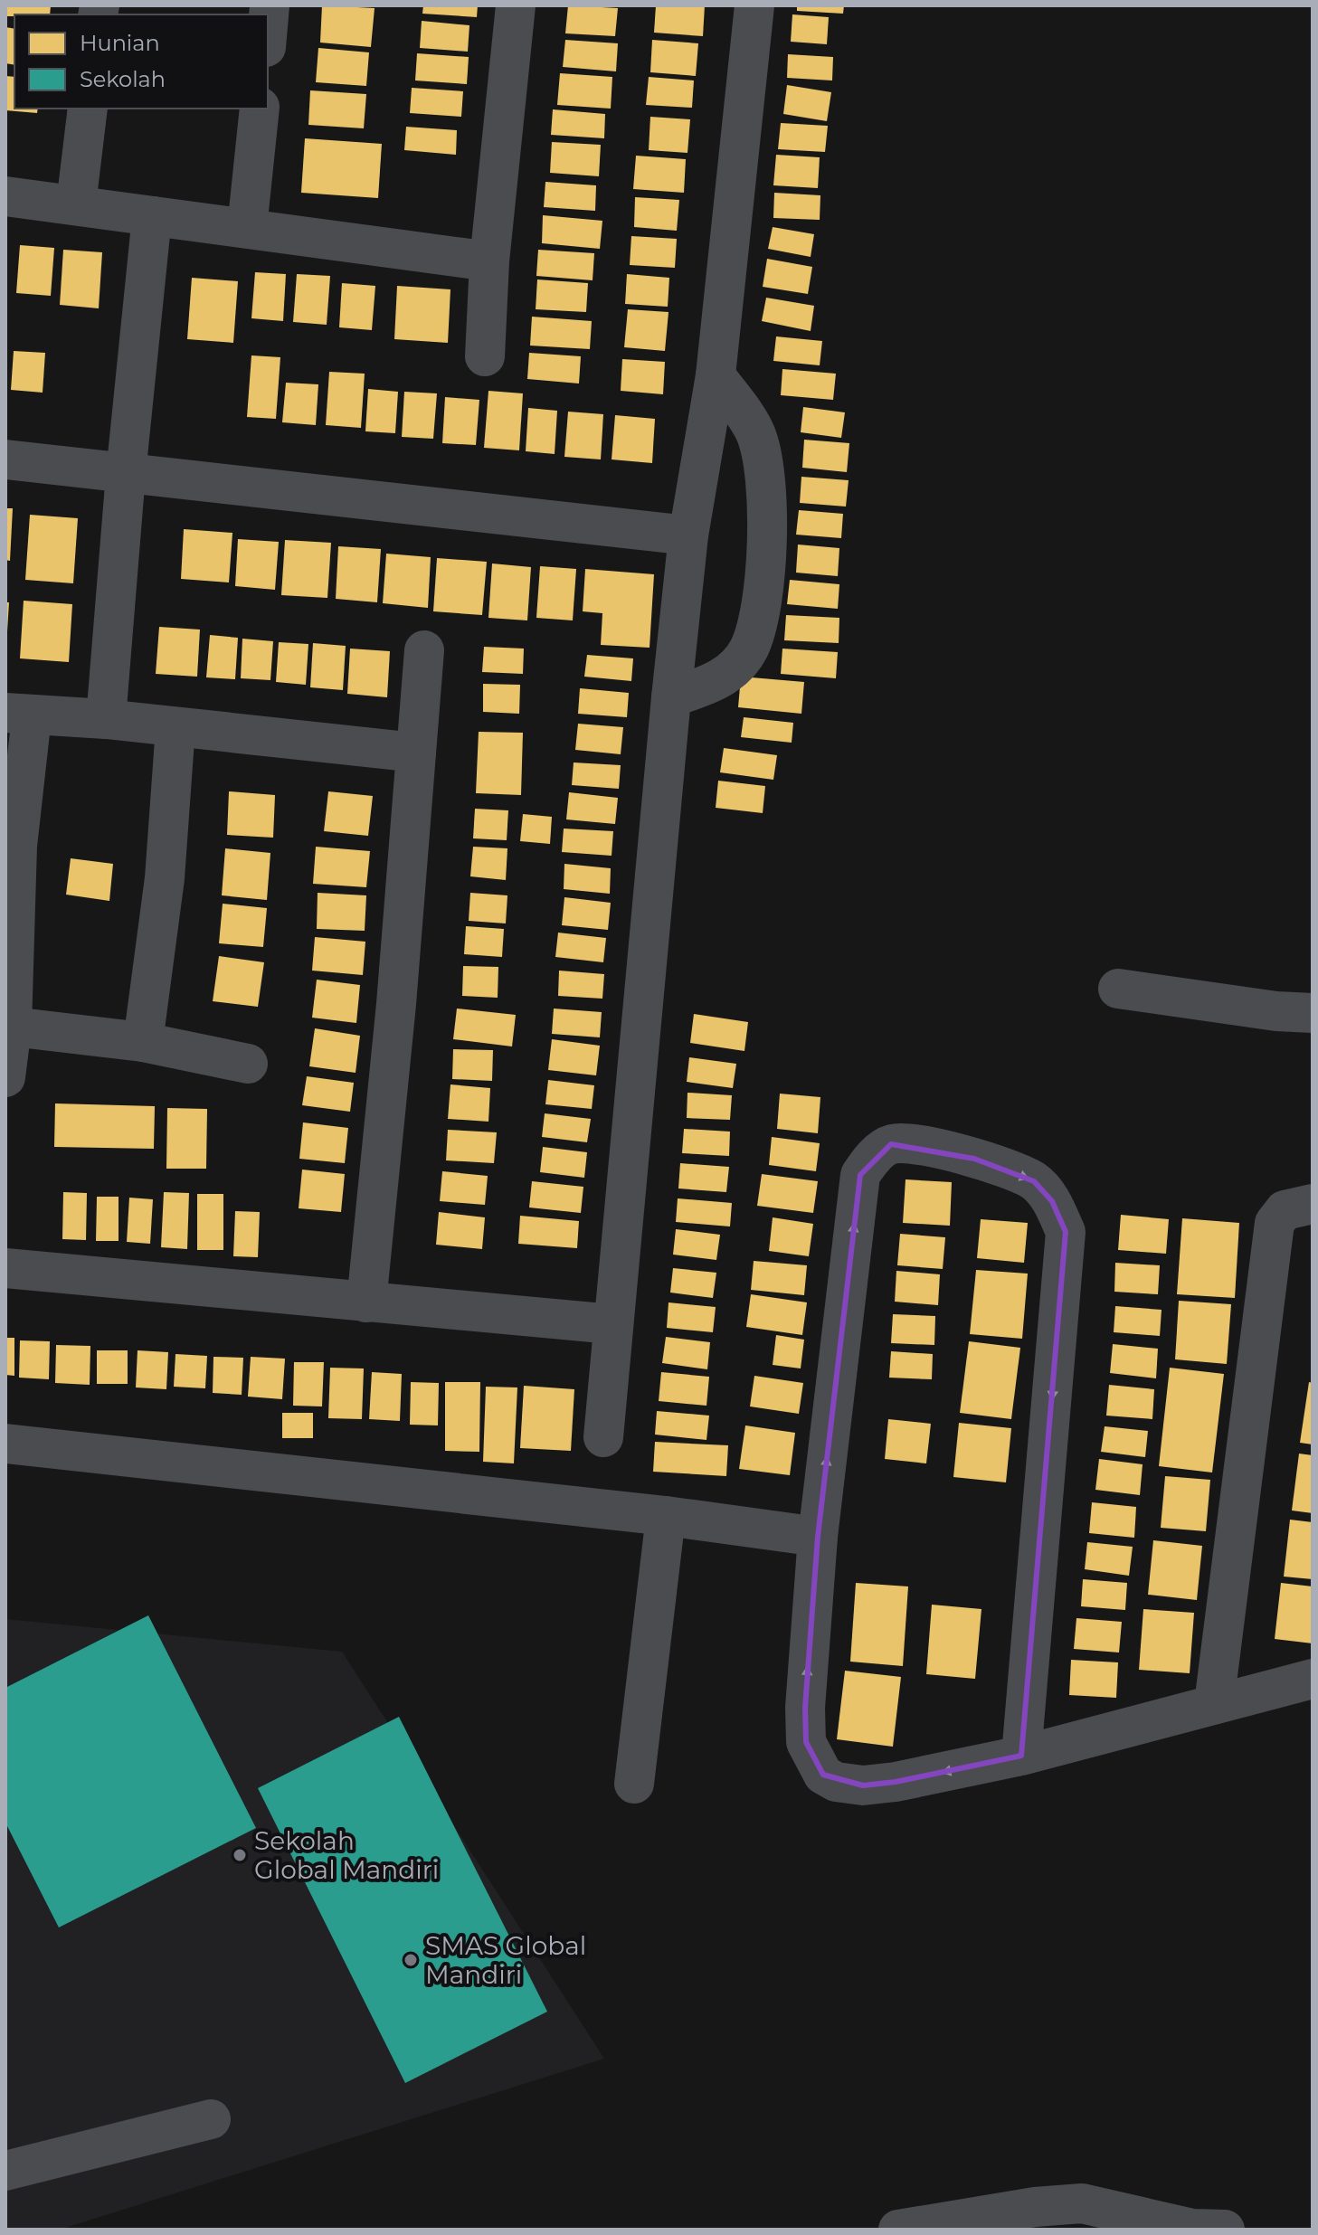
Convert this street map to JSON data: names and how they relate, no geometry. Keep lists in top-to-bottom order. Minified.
{"places":["Sekolah Global Mandiri","SMAS Global Mandiri"],"legend":["Hunian","Sekolah"]}
